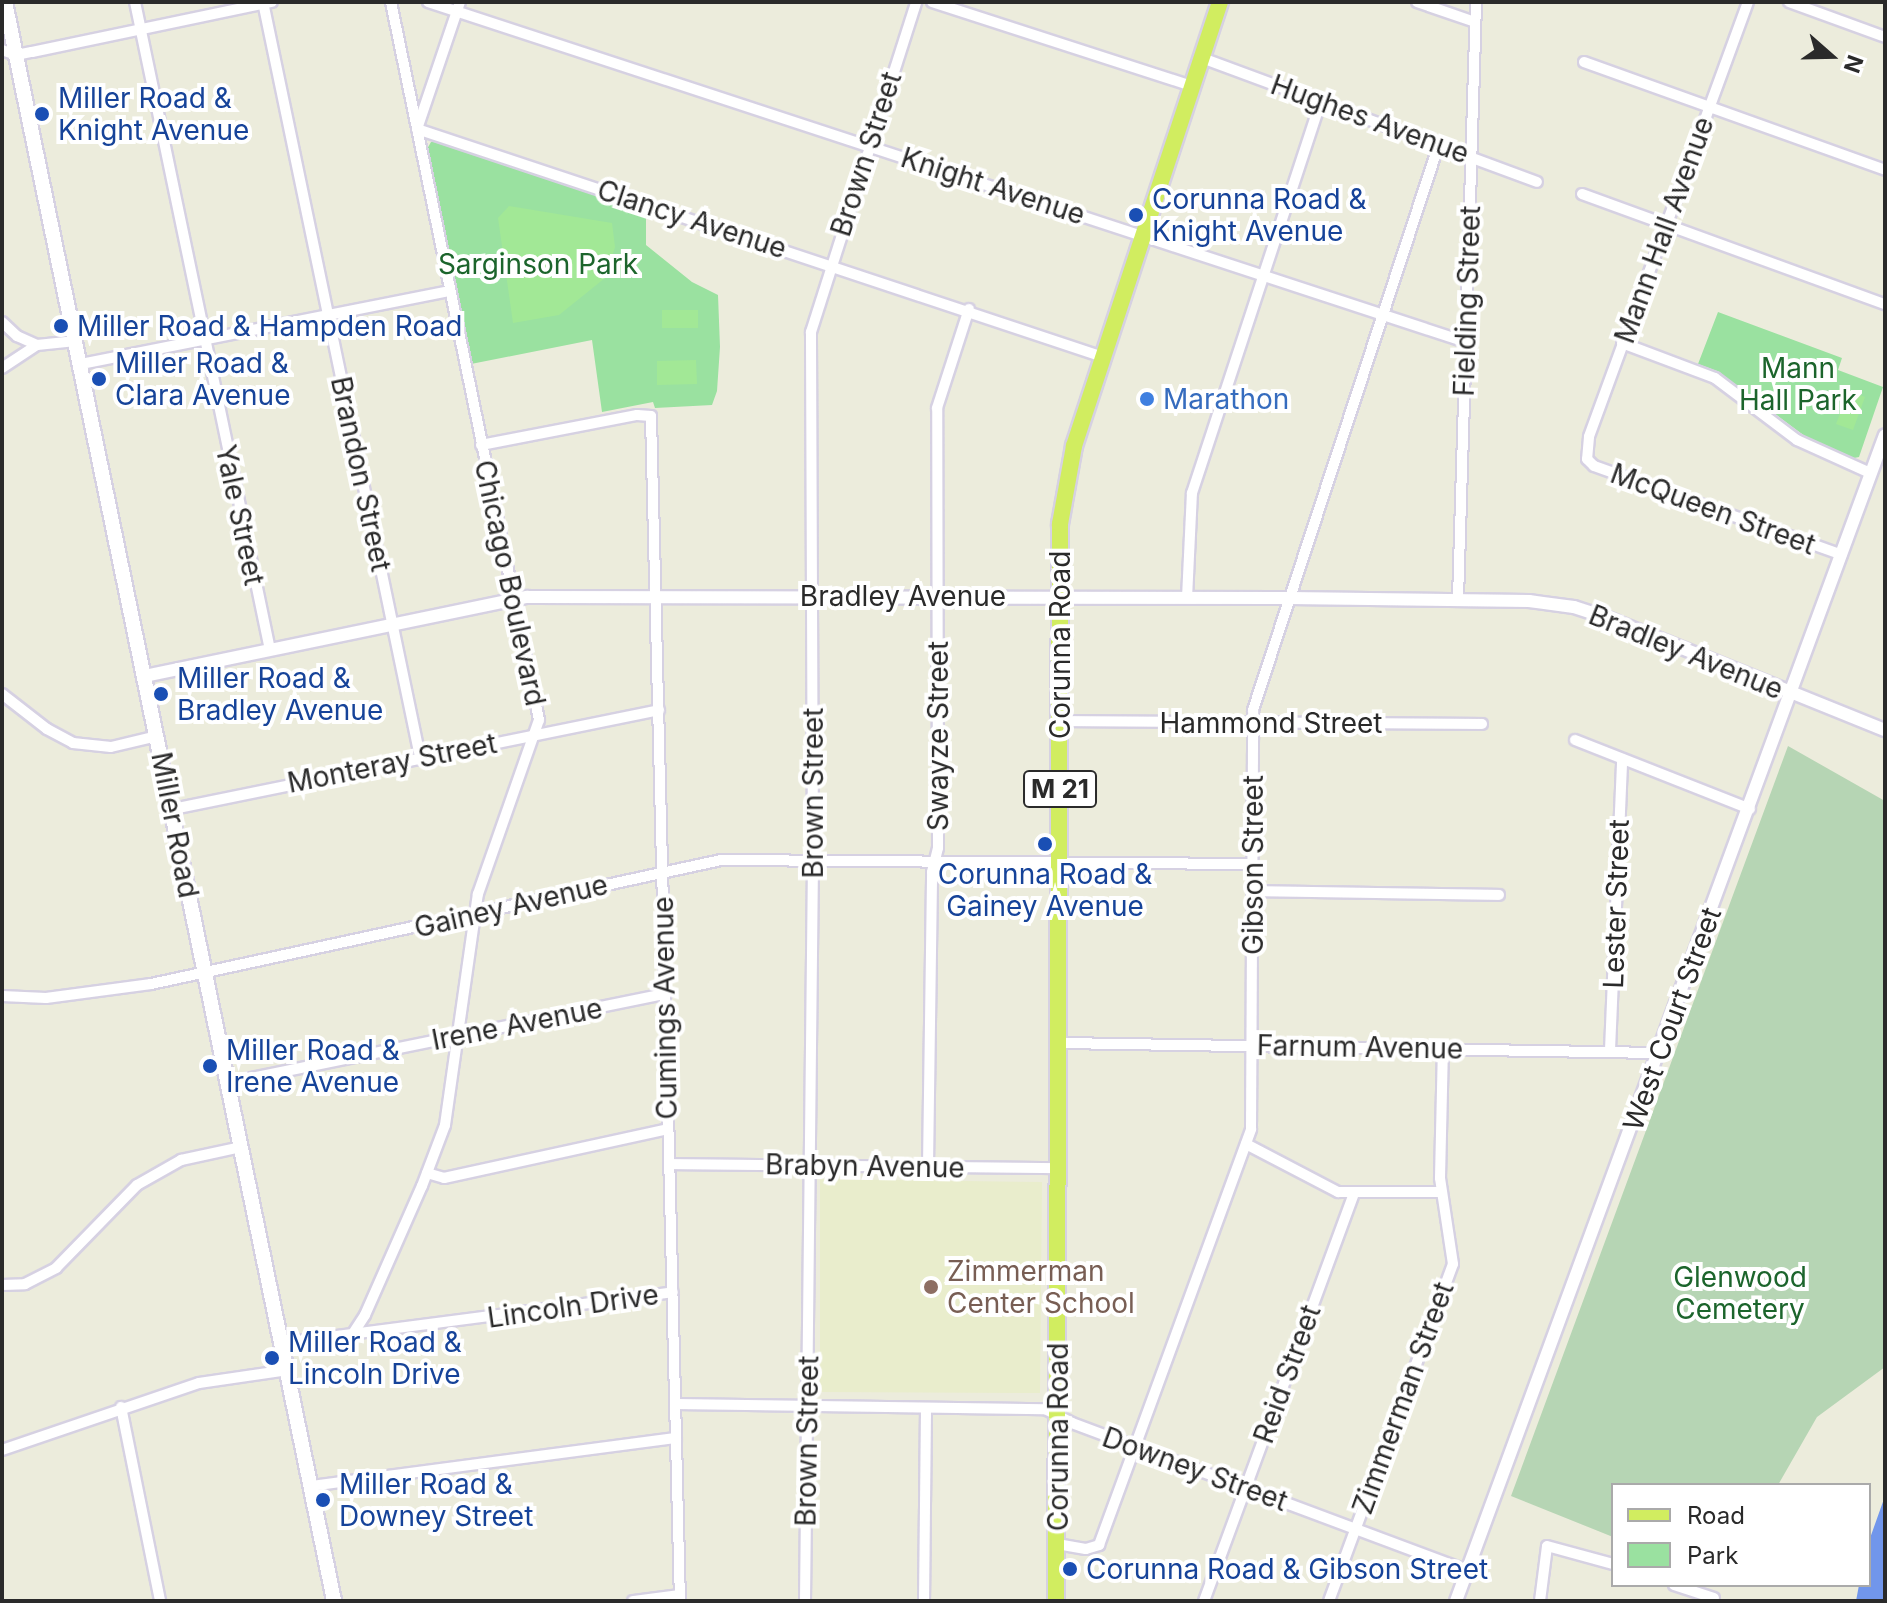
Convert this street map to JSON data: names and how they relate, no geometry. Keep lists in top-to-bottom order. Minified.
{"streets":{"main road":["Corunna Road","M 21","Miller Road"],"street":["Hughes Avenue","Brown Street","Knight Avenue","Clancy Avenue","Mann Hall Avenue","Fielding Street","Brandon Street","McQueen Street","Yale Street","Chicago Boulevard","Bradley Avenue","Hammond Street","Swayze Street","Monteray Street","Gibson Street","Lester Street","Gainey Avenue","Cumings Avenue","West Court Street","Irene Avenue","Farnum Avenue","Brabyn Avenue","Lincoln Drive","Reid Street","Zimmerman Street","Downey Street"]},"crossings":[["Hughes Avenue","Fielding Street"],["Hughes Avenue","Corunna Road"],["Hughes Avenue","Gibson Street"],["Brown Street","Knight Avenue"],["Brown Street","Clancy Avenue"],["Brown Street","Bradley Avenue"],["Brown Street","Gainey Avenue"],["Brown Street","Brabyn Avenue"],["Brown Street","Downey Street"],["Knight Avenue","Fielding Street"],["Knight Avenue","Corunna Road"],["Knight Avenue","Gibson Street"],["Clancy Avenue","Chicago Boulevard"],["Clancy Avenue","Corunna Road"],["Clancy Avenue","Swayze Street"],["Mann Hall Avenue","McQueen Street"],["Fielding Street","Bradley Avenue"],["Brandon Street","Bradley Avenue"],["Brandon Street","Monteray Street"],["McQueen Street","West Court Street"],["Yale Street","Bradley Avenue"],["Chicago Boulevard","Bradley Avenue"],["Chicago Boulevard","Monteray Street"],["Chicago Boulevard","Gainey Avenue"],["Chicago Boulevard","Cumings Avenue"],["Chicago Boulevard","Irene Avenue"],["Chicago Boulevard","Lincoln Drive"],["Bradley Avenue","Corunna Road"],["Bradley Avenue","Swayze Street"],["Bradley Avenue","Miller Road"],["Bradley Avenue","Gibson Street"],["Bradley Avenue","Cumings Avenue"],["Bradley Avenue","West Court Street"],["Corunna Road","Hammond Street"],["Corunna Road","Gibson Street"],["Corunna Road","Gainey Avenue"],["Corunna Road","Farnum Avenue"],["Corunna Road","Brabyn Avenue"],["Corunna Road","Downey Street"],["Hammond Street","Gibson Street"],["Swayze Street","Gainey Avenue"],["Swayze Street","Brabyn Avenue"],["Monteray Street","Miller Road"],["Monteray Street","Cumings Avenue"],["Miller Road","Gainey Avenue"],["Miller Road","Irene Avenue"],["Miller Road","Lincoln Drive"],["Gibson Street","Gainey Avenue"],["Gibson Street","Farnum Avenue"],["Gibson Street","Downey Street"],["Lester Street","Farnum Avenue"],["Gainey Avenue","Cumings Avenue"],["Cumings Avenue","Irene Avenue"],["Cumings Avenue","Brabyn Avenue"],["Cumings Avenue","Lincoln Drive"],["Cumings Avenue","Downey Street"],["West Court Street","Farnum Avenue"],["West Court Street","Downey Street"],["Farnum Avenue","Zimmerman Street"],["Reid Street","Downey Street"],["Zimmerman Street","Downey Street"]],"parks":["Sarginson Park","Mann Hall Park","Glenwood Cemetery"],"places":["Miller Road & Knight Avenue","Corunna Road & Knight Avenue","Miller Road & Hampden Road","Miller Road & Clara Avenue","Marathon","Miller Road & Bradley Avenue","Corunna Road & Gainey Avenue","Miller Road & Irene Avenue","Zimmerman Center School","Miller Road & Lincoln Drive","Miller Road & Downey Street","Corunna Road & Gibson Street"],"legend":["Road","Park"],"north":"right"}
